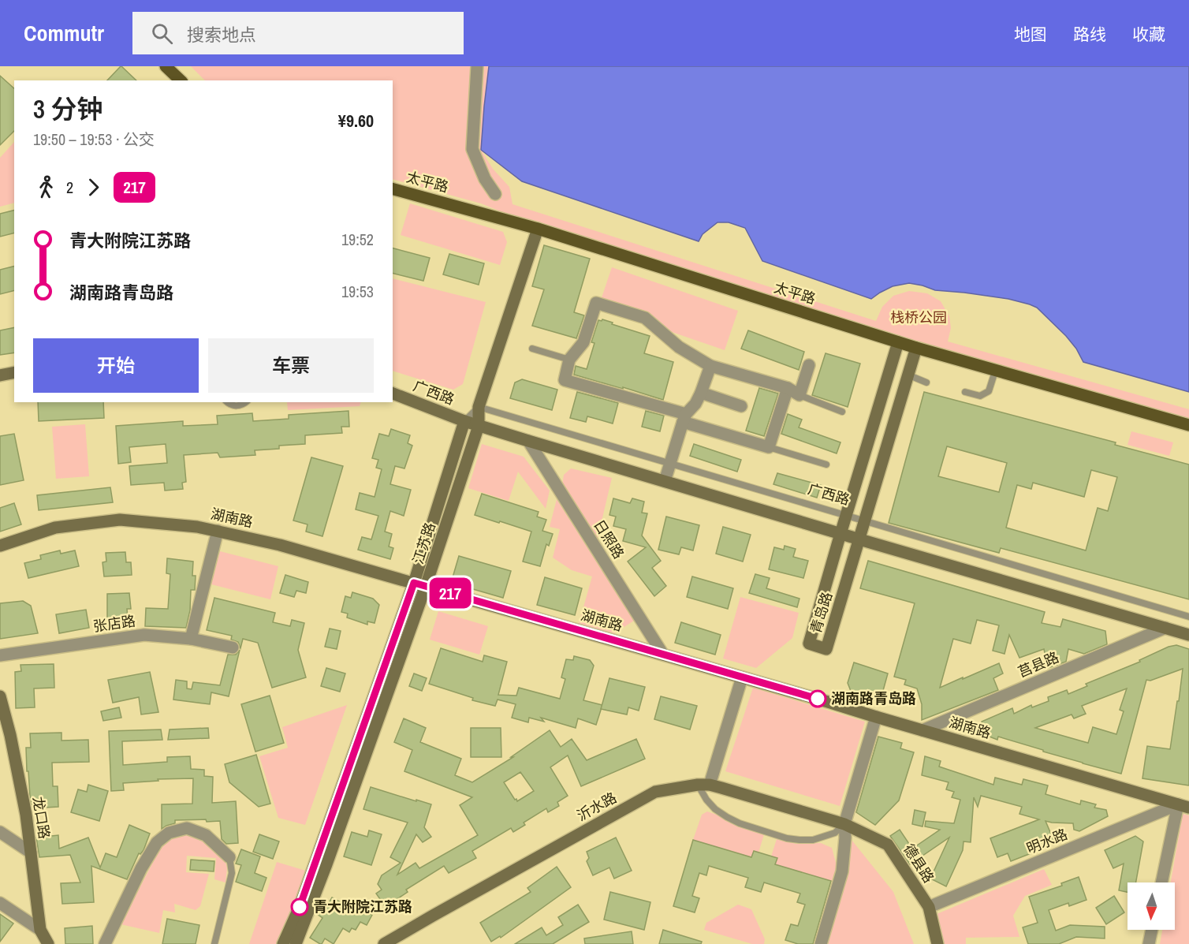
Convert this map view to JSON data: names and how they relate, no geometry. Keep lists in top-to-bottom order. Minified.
{"streets":{"main road":["太平路"],"street":["广西路","湖南路","日照路","江苏路","青岛路","张店路","莒县路","沂水路","龙口路","明水路","德县路"]},"crossings":[["太平路","江苏路"],["太平路","青岛路"],["广西路","日照路"],["广西路","江苏路"],["广西路","青岛路"],["广西路","莒县路"],["湖南路","日照路"],["湖南路","江苏路"],["湖南路","莒县路"],["湖南路","明水路"],["沂水路","德县路"],["明水路","德县路"]],"parks":["栈桥公园"],"places":["湖南路青岛路","青大附院江苏路"],"lines":["bus line 217"],"north":"bottom","page":{"header":"Commutr","search":"搜索地点","nav":["地图","路线","收藏"],"on_map":"217","heading":["3 分钟","19:50 – 19:53 · 公交","¥9.60"],"legs":["2","217"],"list":[{"name":"青大附院江苏路","value":"19:52"},{"name":"湖南路青岛路","value":"19:53"}],"buttons":["开始","车票"]}}
